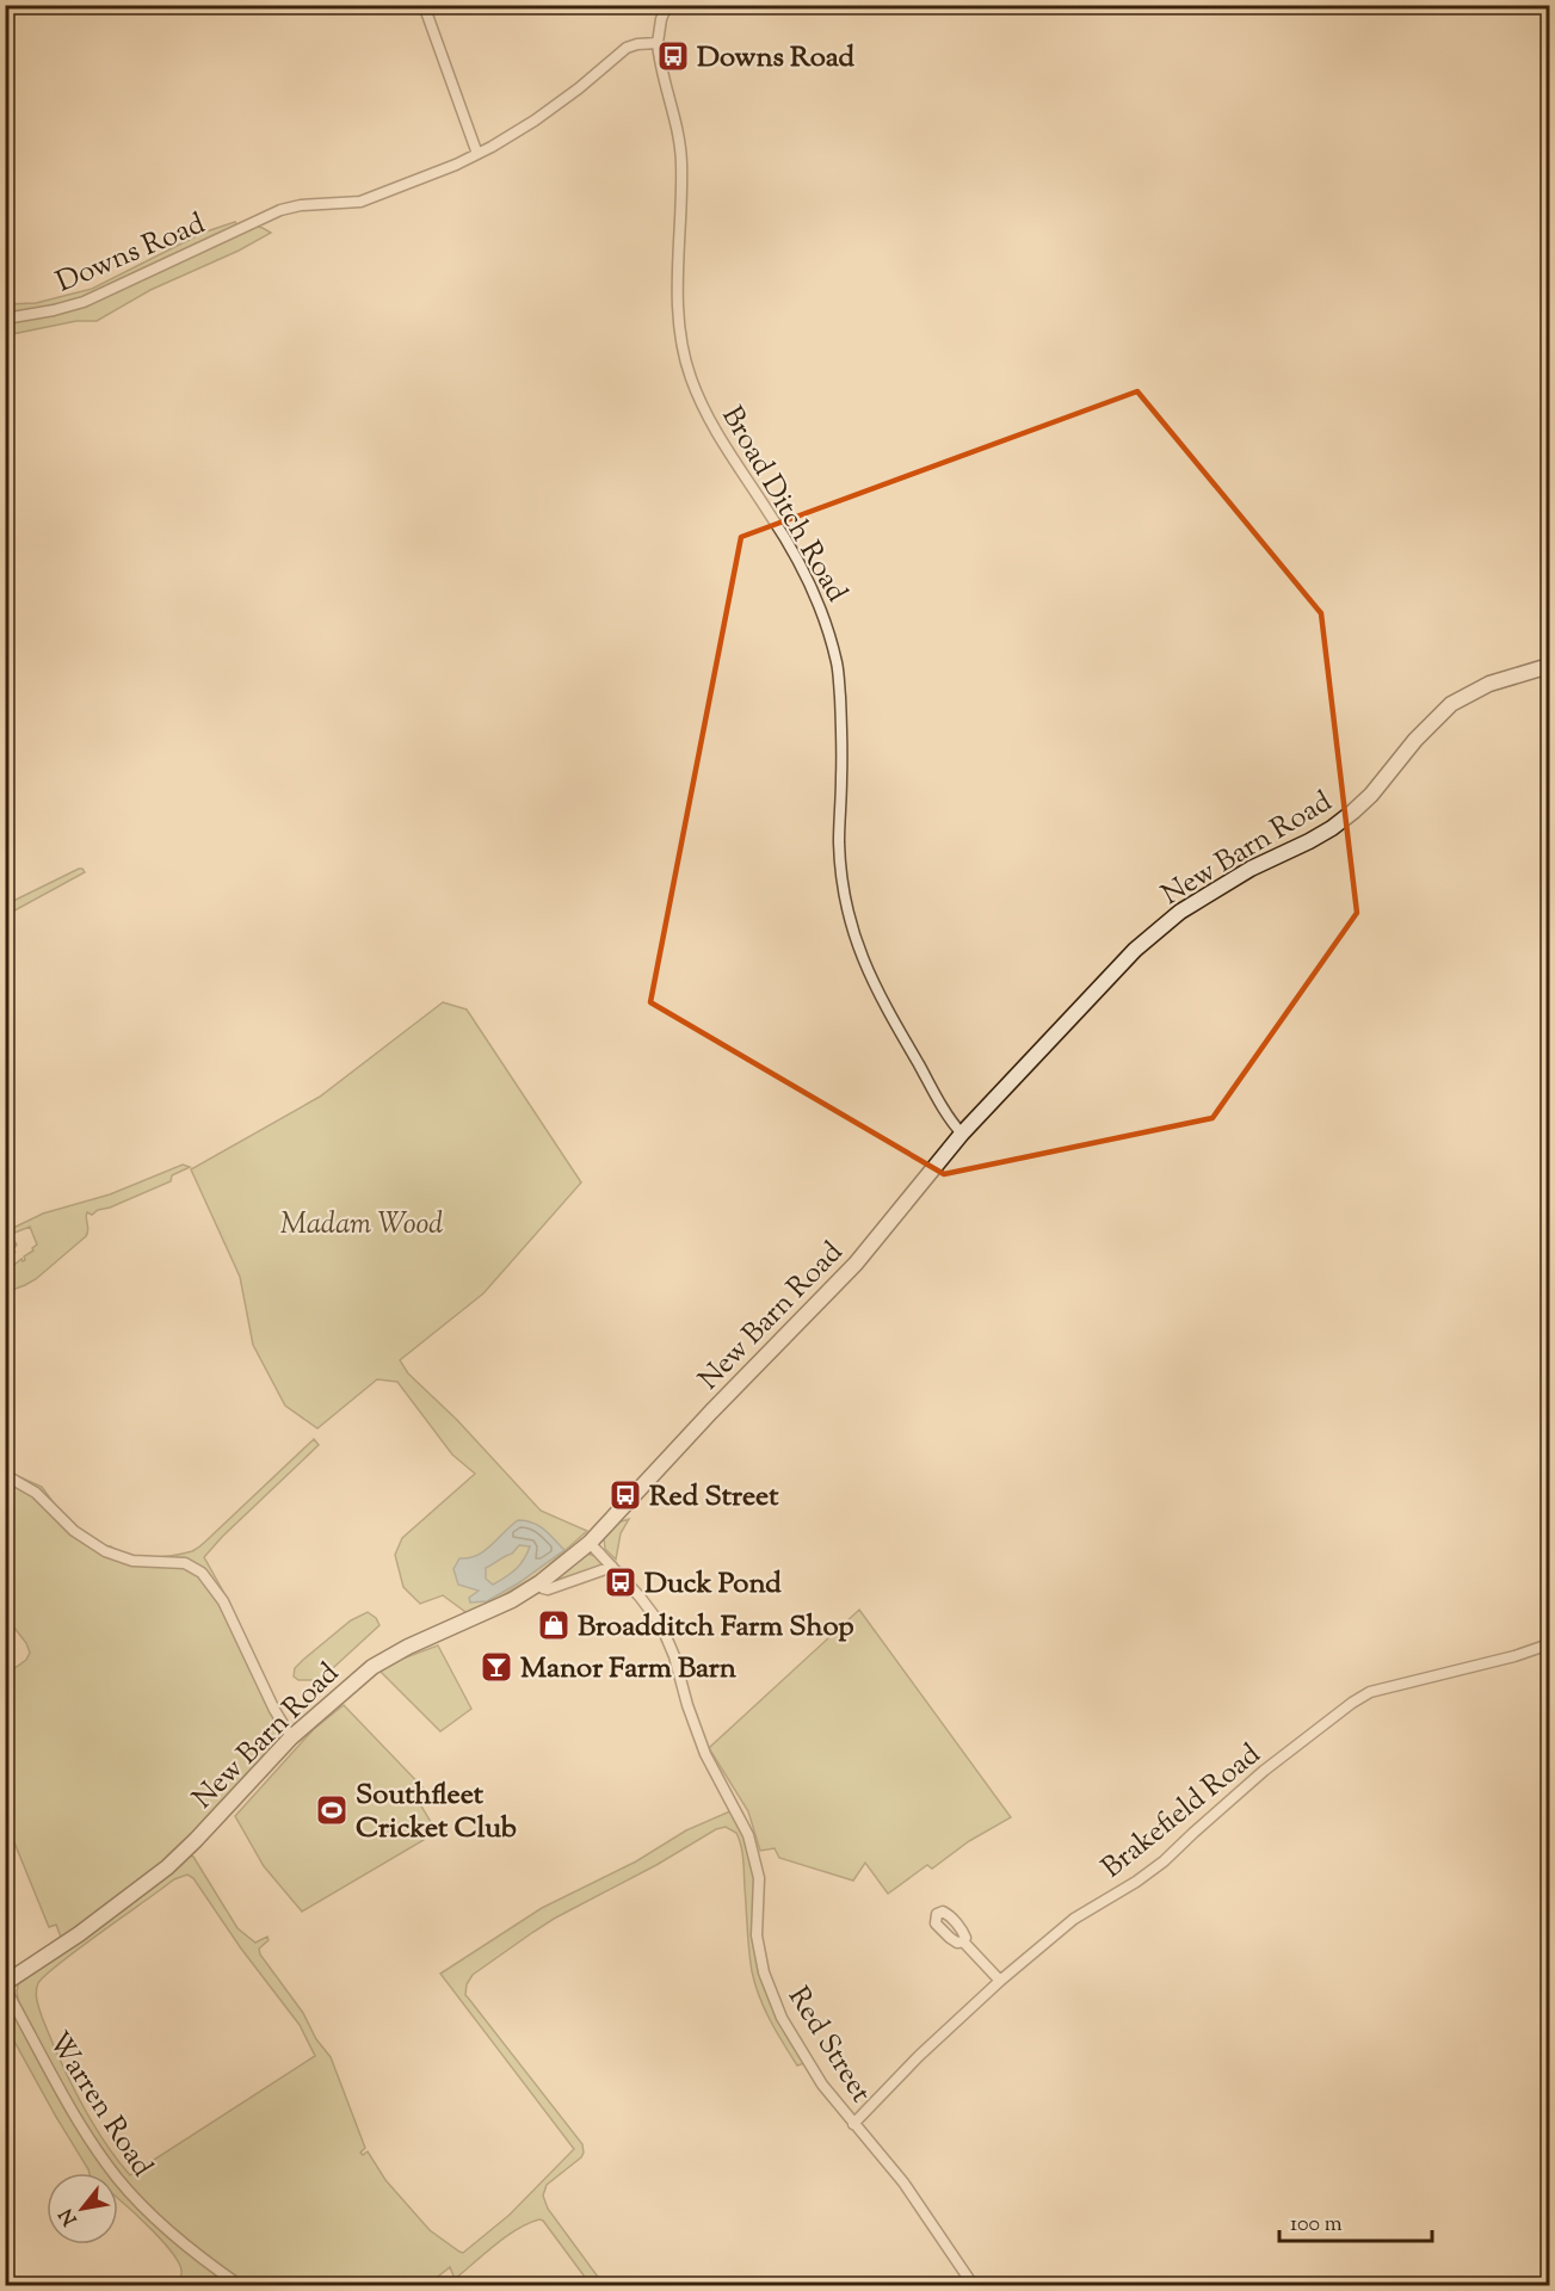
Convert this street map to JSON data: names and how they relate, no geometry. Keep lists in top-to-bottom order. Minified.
{"streets":{"street":["Downs Road","Broad Ditch Road","New Barn Road","Brakefield Road","Red Street","Warren Road"]},"crossings":[["Downs Road","Broad Ditch Road"],["Broad Ditch Road","New Barn Road"],["New Barn Road","Red Street"],["New Barn Road","Warren Road"],["Brakefield Road","Red Street"]],"parks":["Madam Wood"],"places":{"bus stop":["Downs Road","Red Street","Duck Pond"],"shop":["Broadditch Farm Shop"],"bar":["Manor Farm Barn"],"sports":["Southfleet Cricket Club"]},"scale_bar":"100 m","north":"bottom left"}
